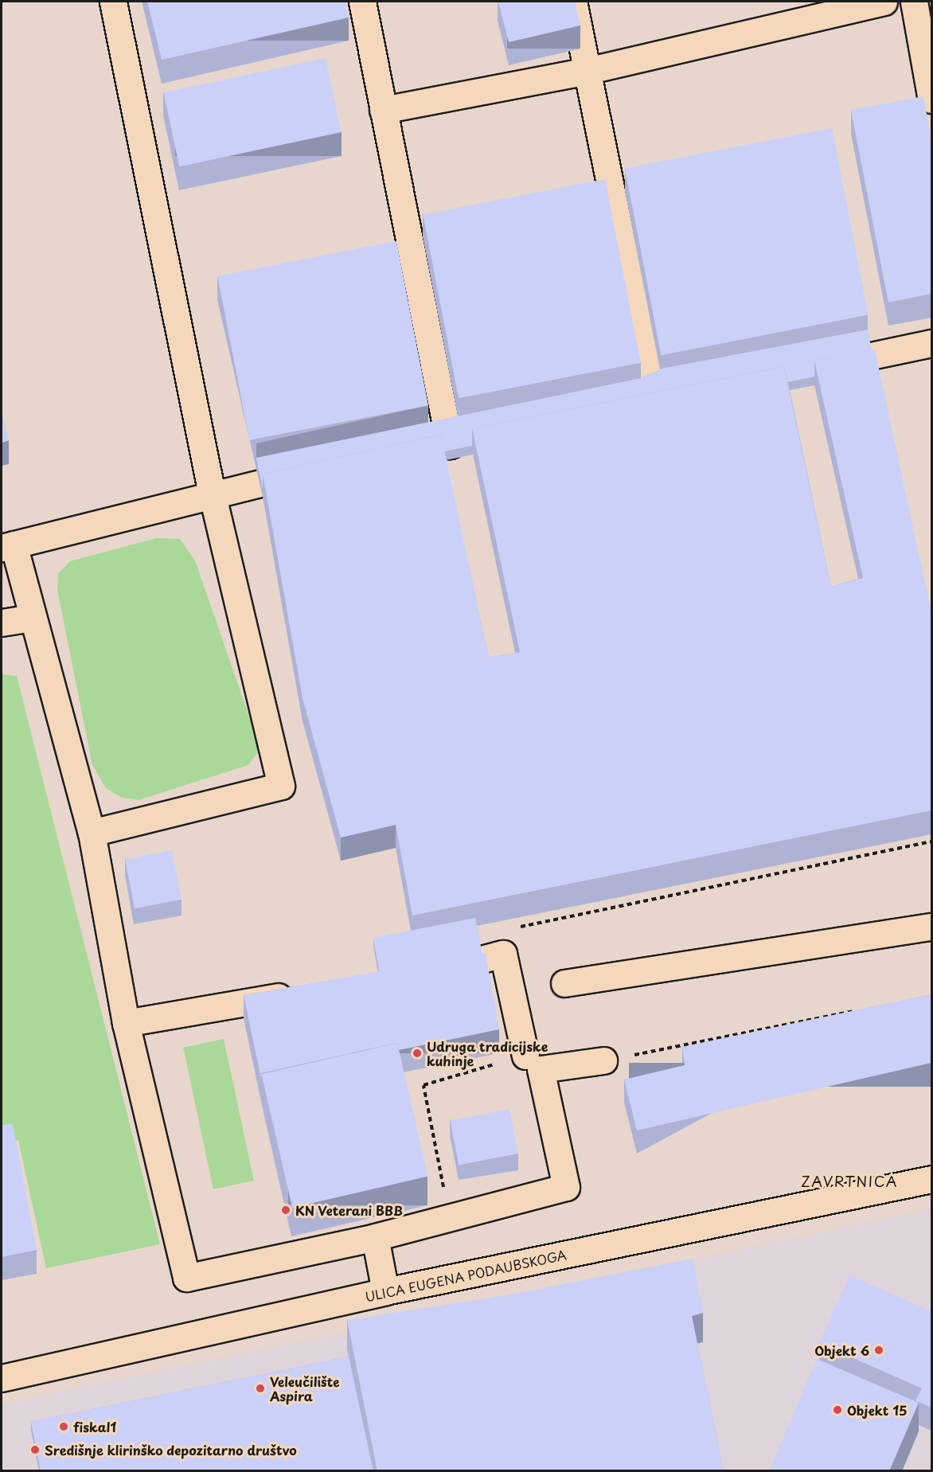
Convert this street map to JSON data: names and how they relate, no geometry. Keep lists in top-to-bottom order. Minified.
{"streets":{"street":["ULICA EUGENA PODAUBSKOGA"]},"districts":["ZAVRTNICA"],"places":["Udruga tradicijske kuhinje","KN Veterani BBB","Objekt 6","Veleučilište Aspira","Objekt 15","fiskal1","Središnje klirinško depozitarno društvo"]}
